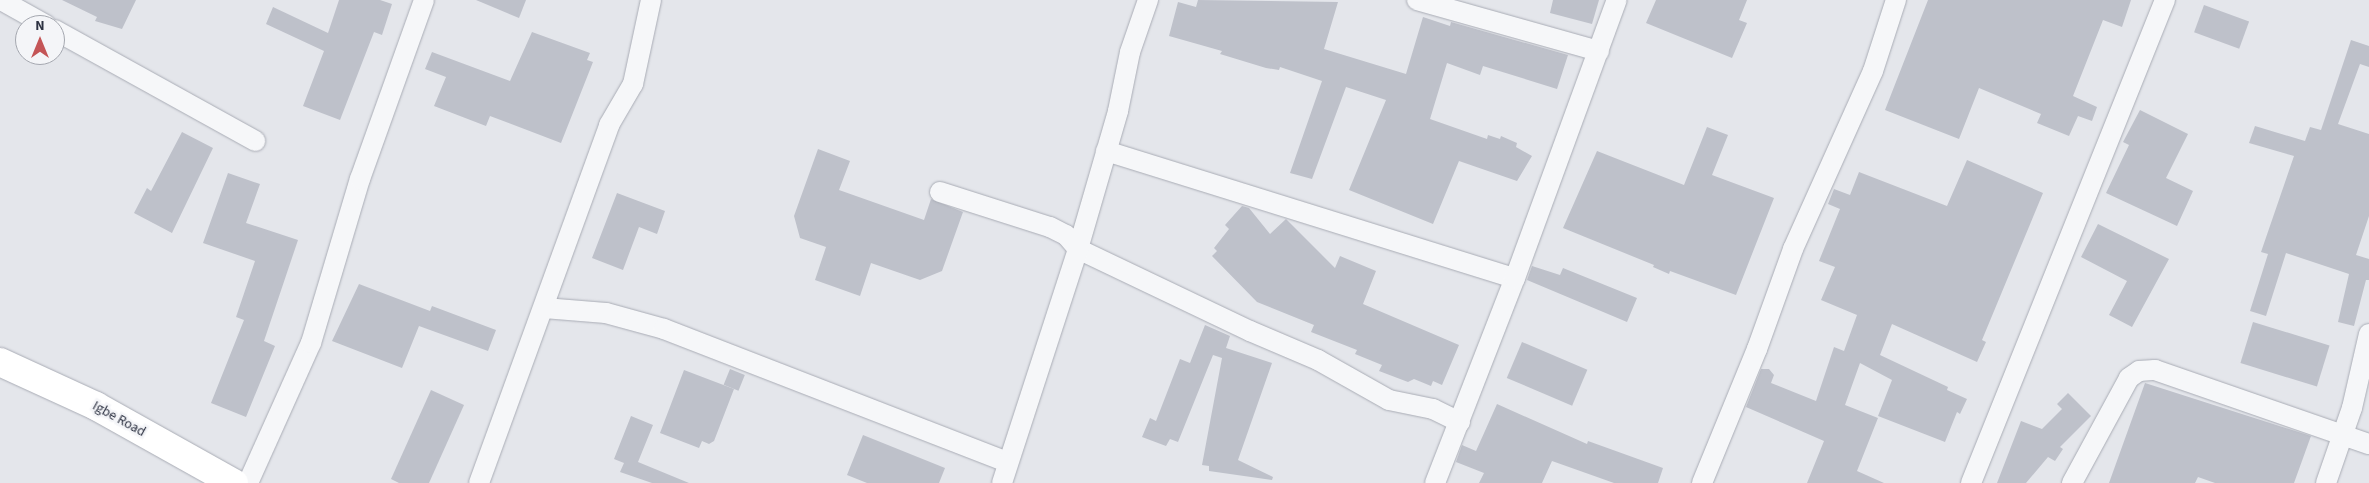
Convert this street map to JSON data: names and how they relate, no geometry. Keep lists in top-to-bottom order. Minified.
{"streets":{"street":["Igbe Road"]},"north":"top"}
